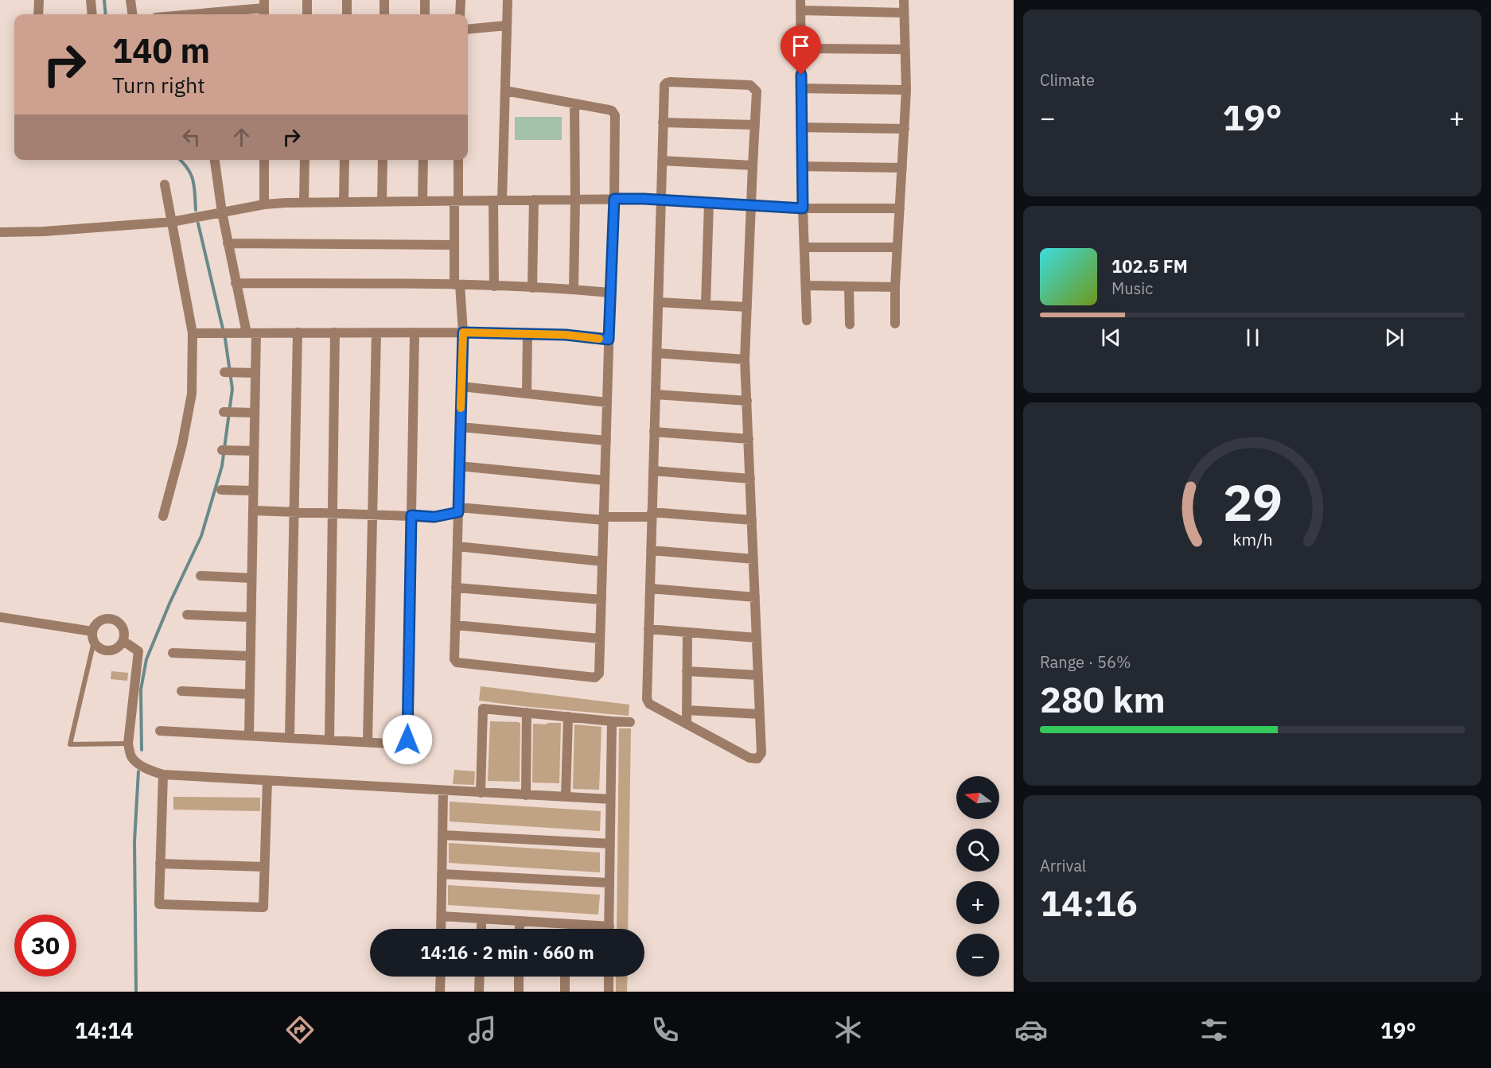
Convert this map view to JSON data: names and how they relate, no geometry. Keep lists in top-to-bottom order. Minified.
{"north":"left","page":{"tile":["Climate",["Range · 56%","280 km"],["Arrival","14:16"]],"turn":["140 m","Turn right"],"heat":["−","19°","+"],"song":["102.5 FM","Music"],"map_buttons":["+","−"],"limit":"30","trip":"14:16 · 2 min · 660 m","tabs":["14:14","19°"],"gauge":["29","km/h"]}}
